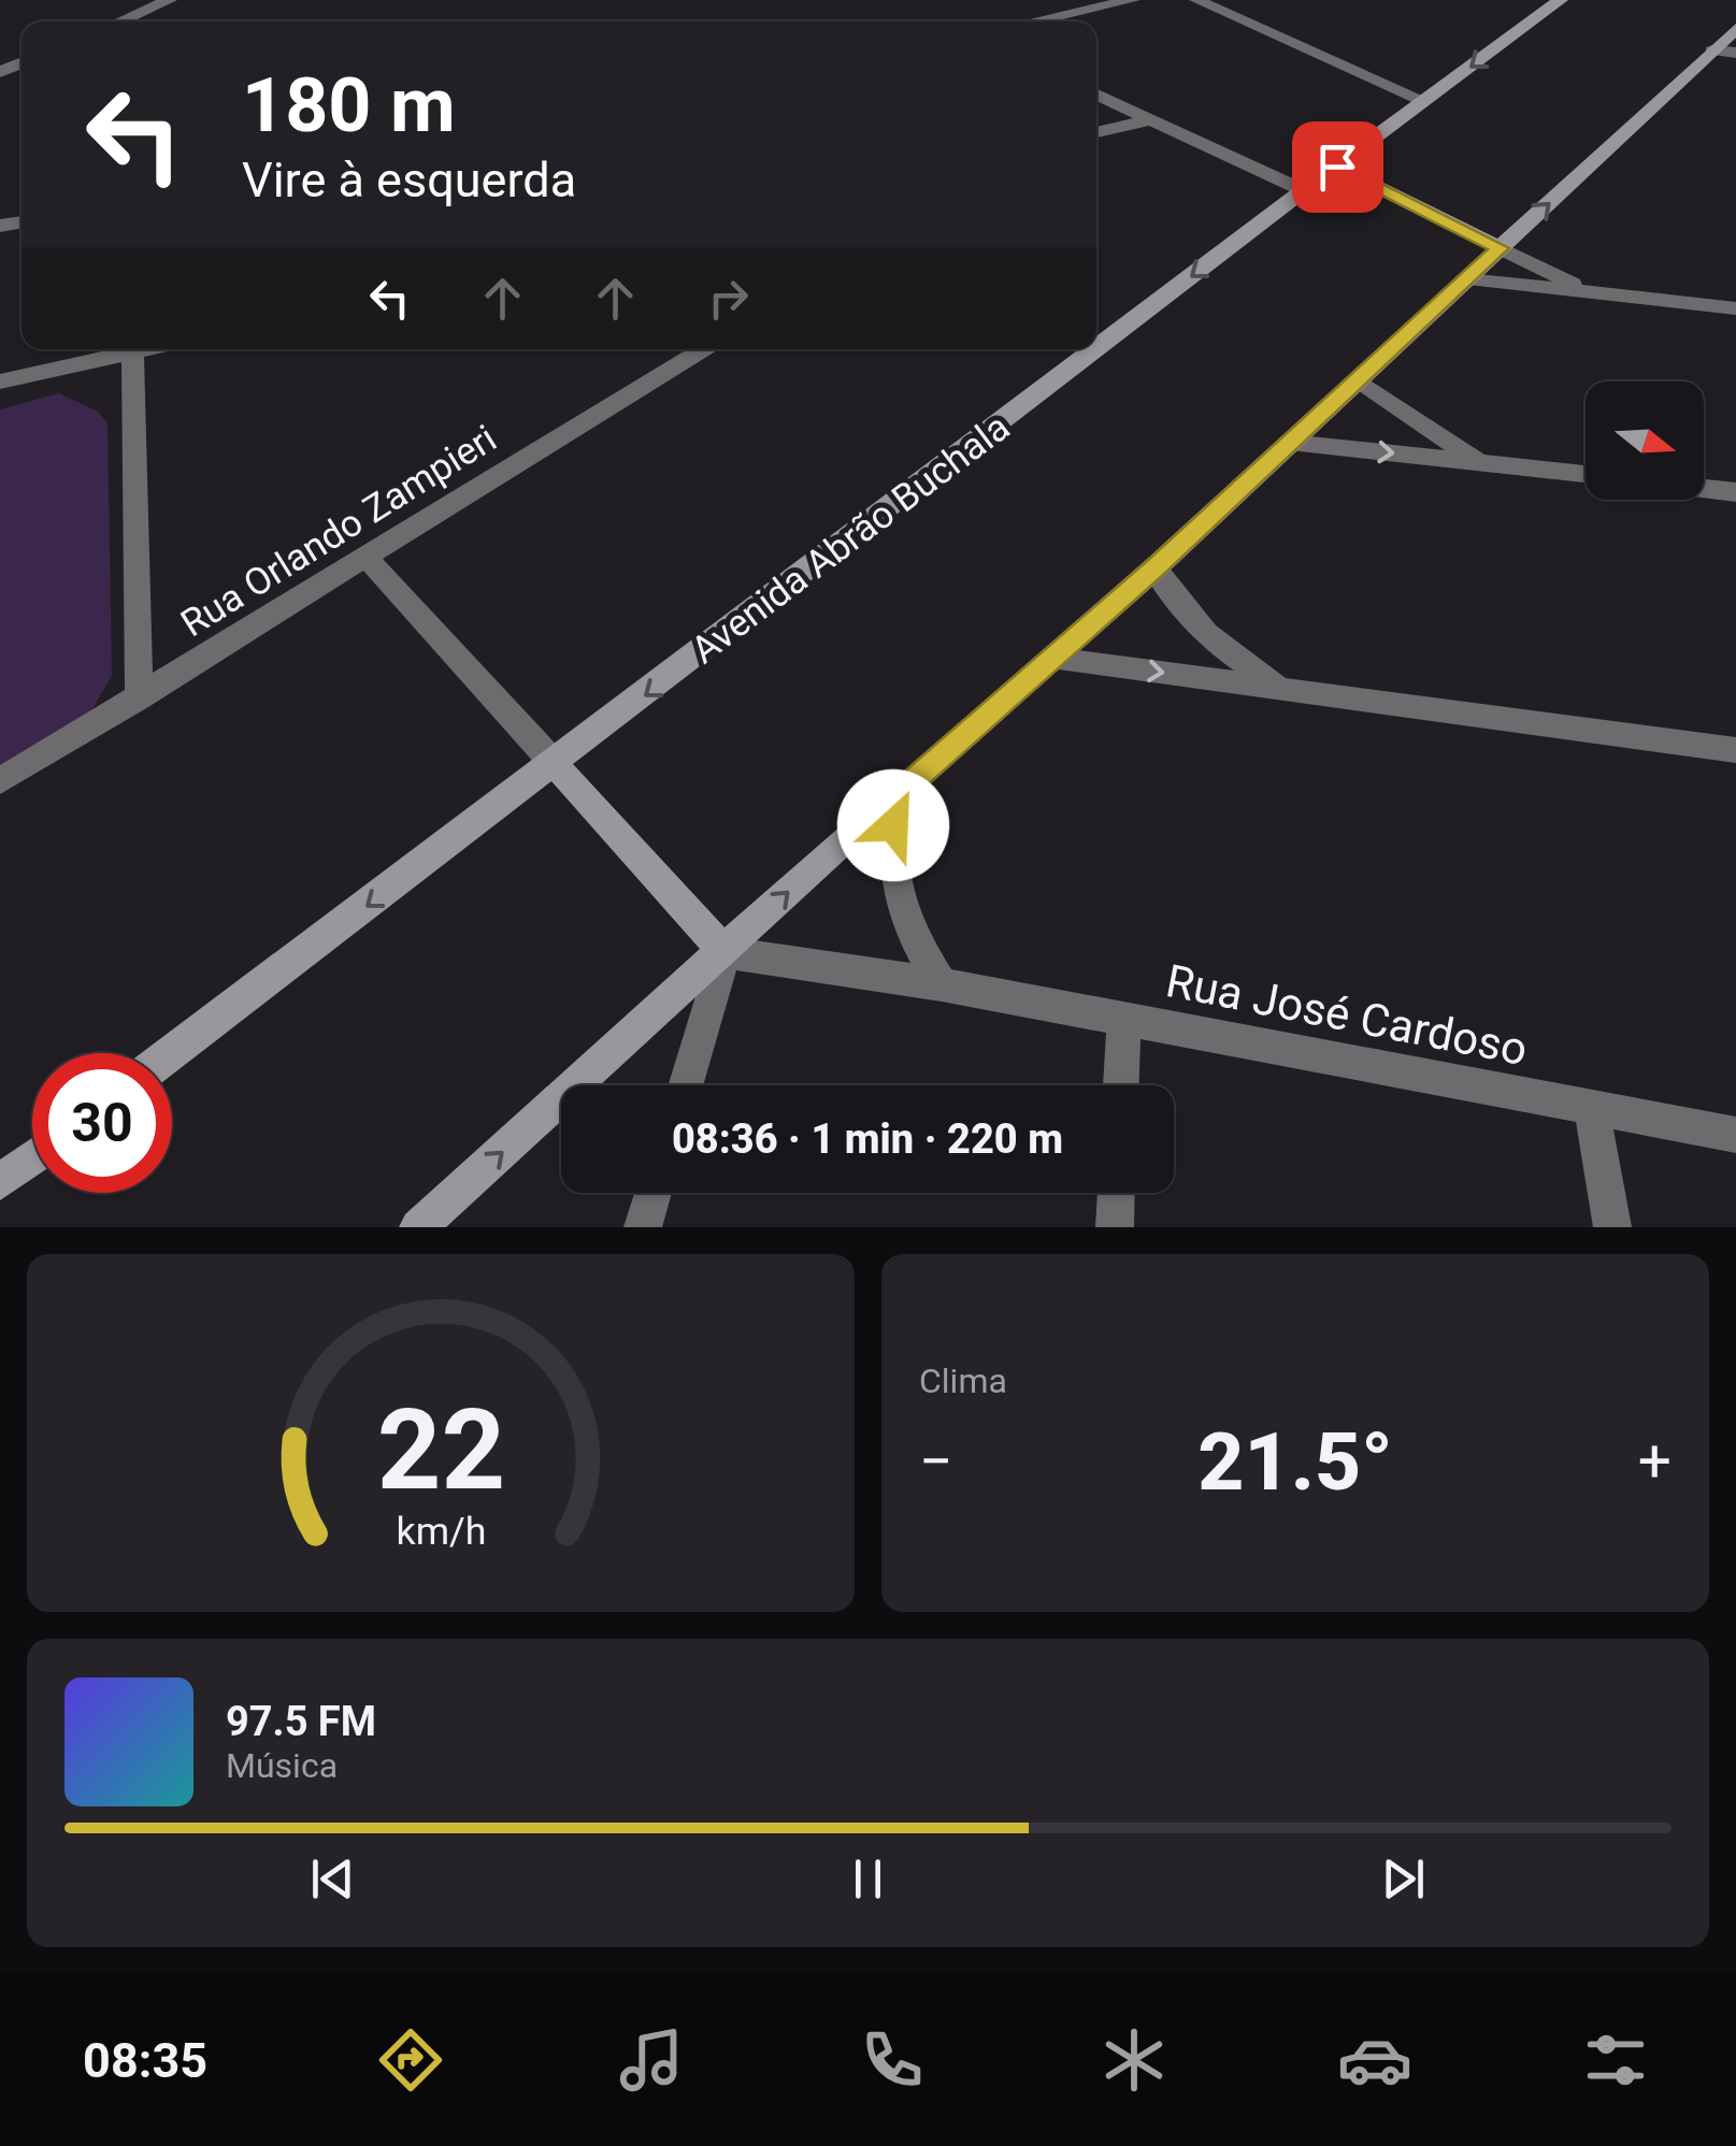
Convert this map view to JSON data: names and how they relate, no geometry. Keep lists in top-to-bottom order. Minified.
{"streets":{"street":["Rua Orlando Zampieri","Avenida Abrão Buchala","Rua José Cardoso"]},"north":"right","page":{"turn":["180 m","Vire à esquerda"],"limit":"30","trip":"08:36 · 1 min · 220 m","tile":"Clima","heat":["−","21.5°","+"],"song":["97.5 FM","Música"],"tabs":"08:35","gauge":["22","km/h"]}}
